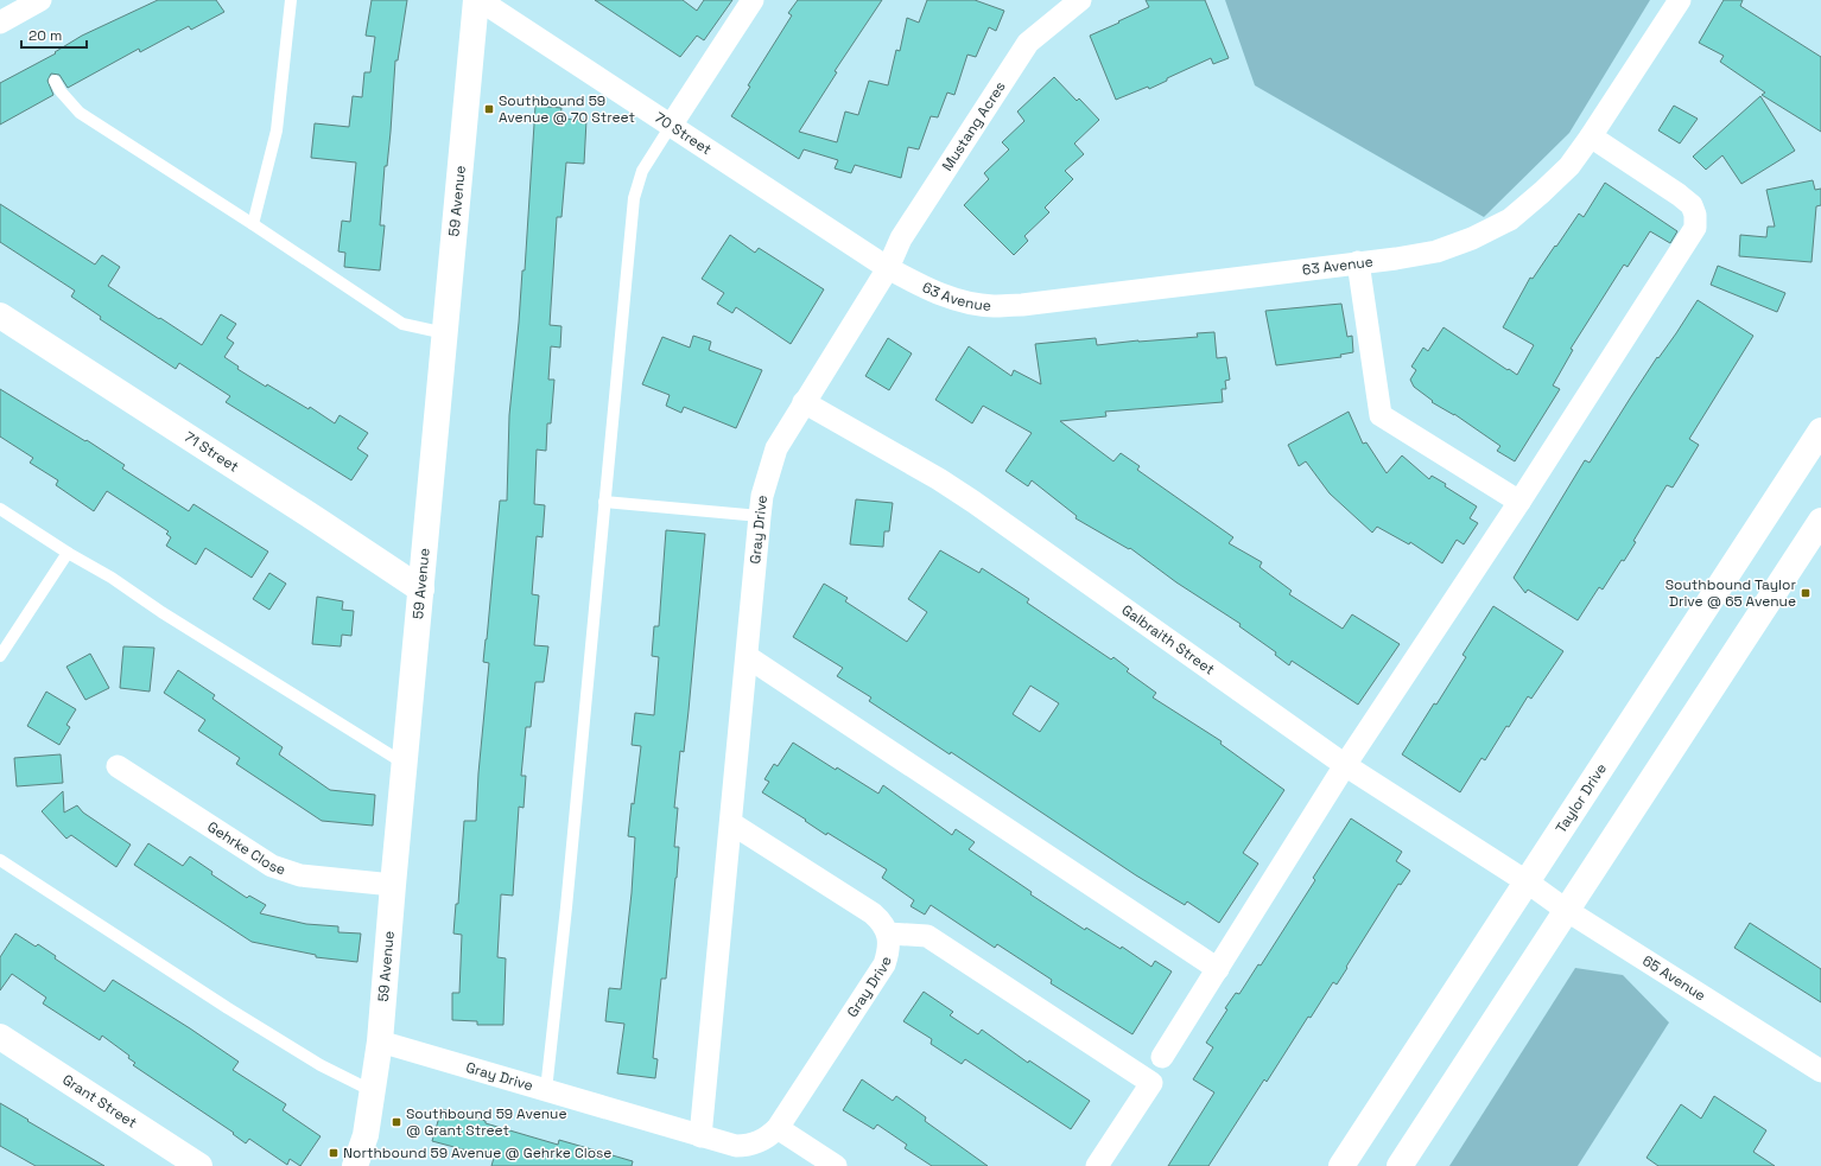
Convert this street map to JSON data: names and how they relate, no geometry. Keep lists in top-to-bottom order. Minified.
{"streets":{"street":["Mustang Acres","70 Street","59 Avenue","63 Avenue","71 Street","Gray Drive","Galbraith Street","Taylor Drive","Gehrke Close","65 Avenue","Grant Street"]},"crossings":[["Mustang Acres","70 Street"],["Mustang Acres","63 Avenue"],["Mustang Acres","Gray Drive"],["70 Street","59 Avenue"],["70 Street","63 Avenue"],["70 Street","Gray Drive"],["59 Avenue","71 Street"],["59 Avenue","Gray Drive"],["59 Avenue","Gehrke Close"],["63 Avenue","Gray Drive"],["Gray Drive","Galbraith Street"],["Galbraith Street","Taylor Drive"],["Galbraith Street","65 Avenue"],["Taylor Drive","65 Avenue"]],"places":{"transit":["Southbound 59 Avenue @ 70 Street","Southbound Taylor Drive @ 65 Avenue","Southbound 59 Avenue @ Grant Street","Northbound 59 Avenue @ Gehrke Close"]},"scale_bar":"20 m"}
